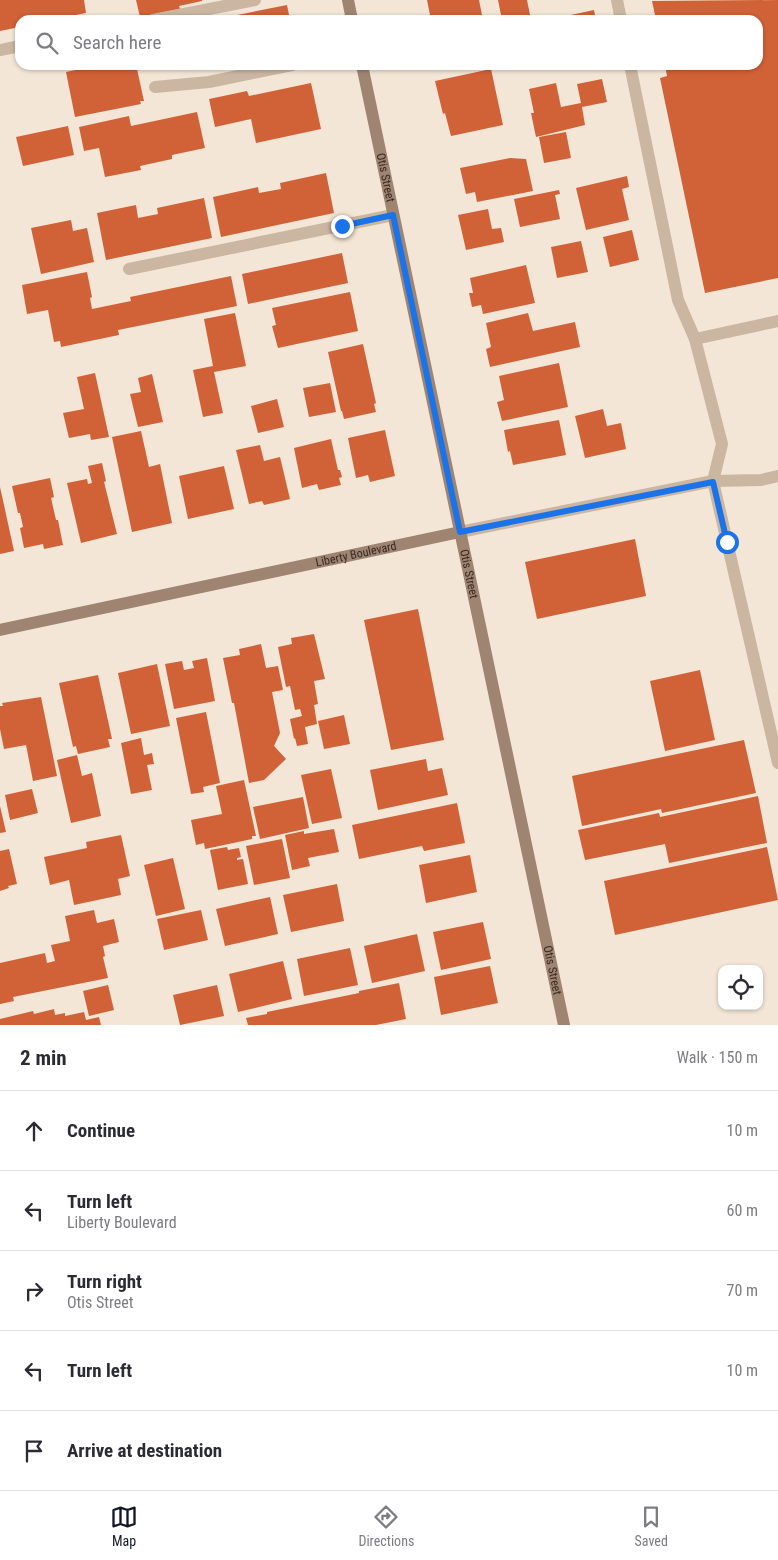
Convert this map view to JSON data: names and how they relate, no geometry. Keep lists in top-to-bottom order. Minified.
{"streets":{"main road":["Otis Street","Liberty Boulevard"]},"crossings":[["Otis Street","Liberty Boulevard"]],"page":{"search":"Search here","heading":["2 min","Walk · 150 m"],"list":[["Continue","10 m"],["Turn left","Liberty Boulevard","60 m"],["Turn right","Otis Street","70 m"],["Turn left","10 m"],"Arrive at destination"],"nav":["Map","Directions","Saved"]}}
